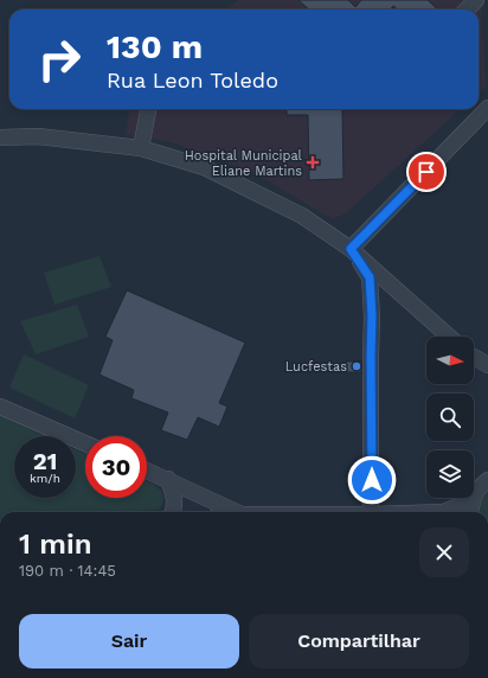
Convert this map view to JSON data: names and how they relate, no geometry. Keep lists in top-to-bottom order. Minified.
{"places":{"health":["Hospital Municipal Eliane Martins"],"other":["Lucfestas"]},"north":"right","page":{"turn":["130 m","Rua Leon Toledo"],"speed":"21 km/h","limit":"30","heading":["1 min","190 m · 14:45"],"buttons":["Sair","Compartilhar"]}}
